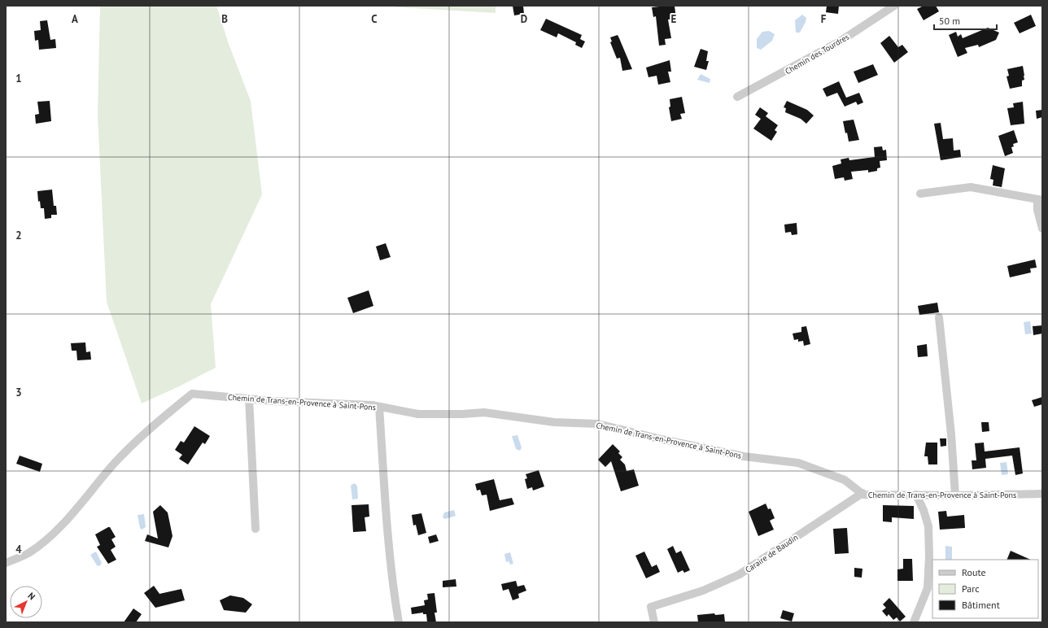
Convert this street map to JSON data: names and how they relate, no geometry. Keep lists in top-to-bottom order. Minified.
{"streets":{"street":["Chemin des Tourdres","Chemin de Trans-en-Provence à Saint-Pons","Caraire de Baudin"]},"crossings":[["Chemin de Trans-en-Provence à Saint-Pons","Caraire de Baudin"]],"legend":["Route","Parc","Bâtiment"],"scale_bar":"50 m","north":"top right","grid":{"columns":["A","B","C","D","E","F"],"rows":["1","2","3","4"]}}
